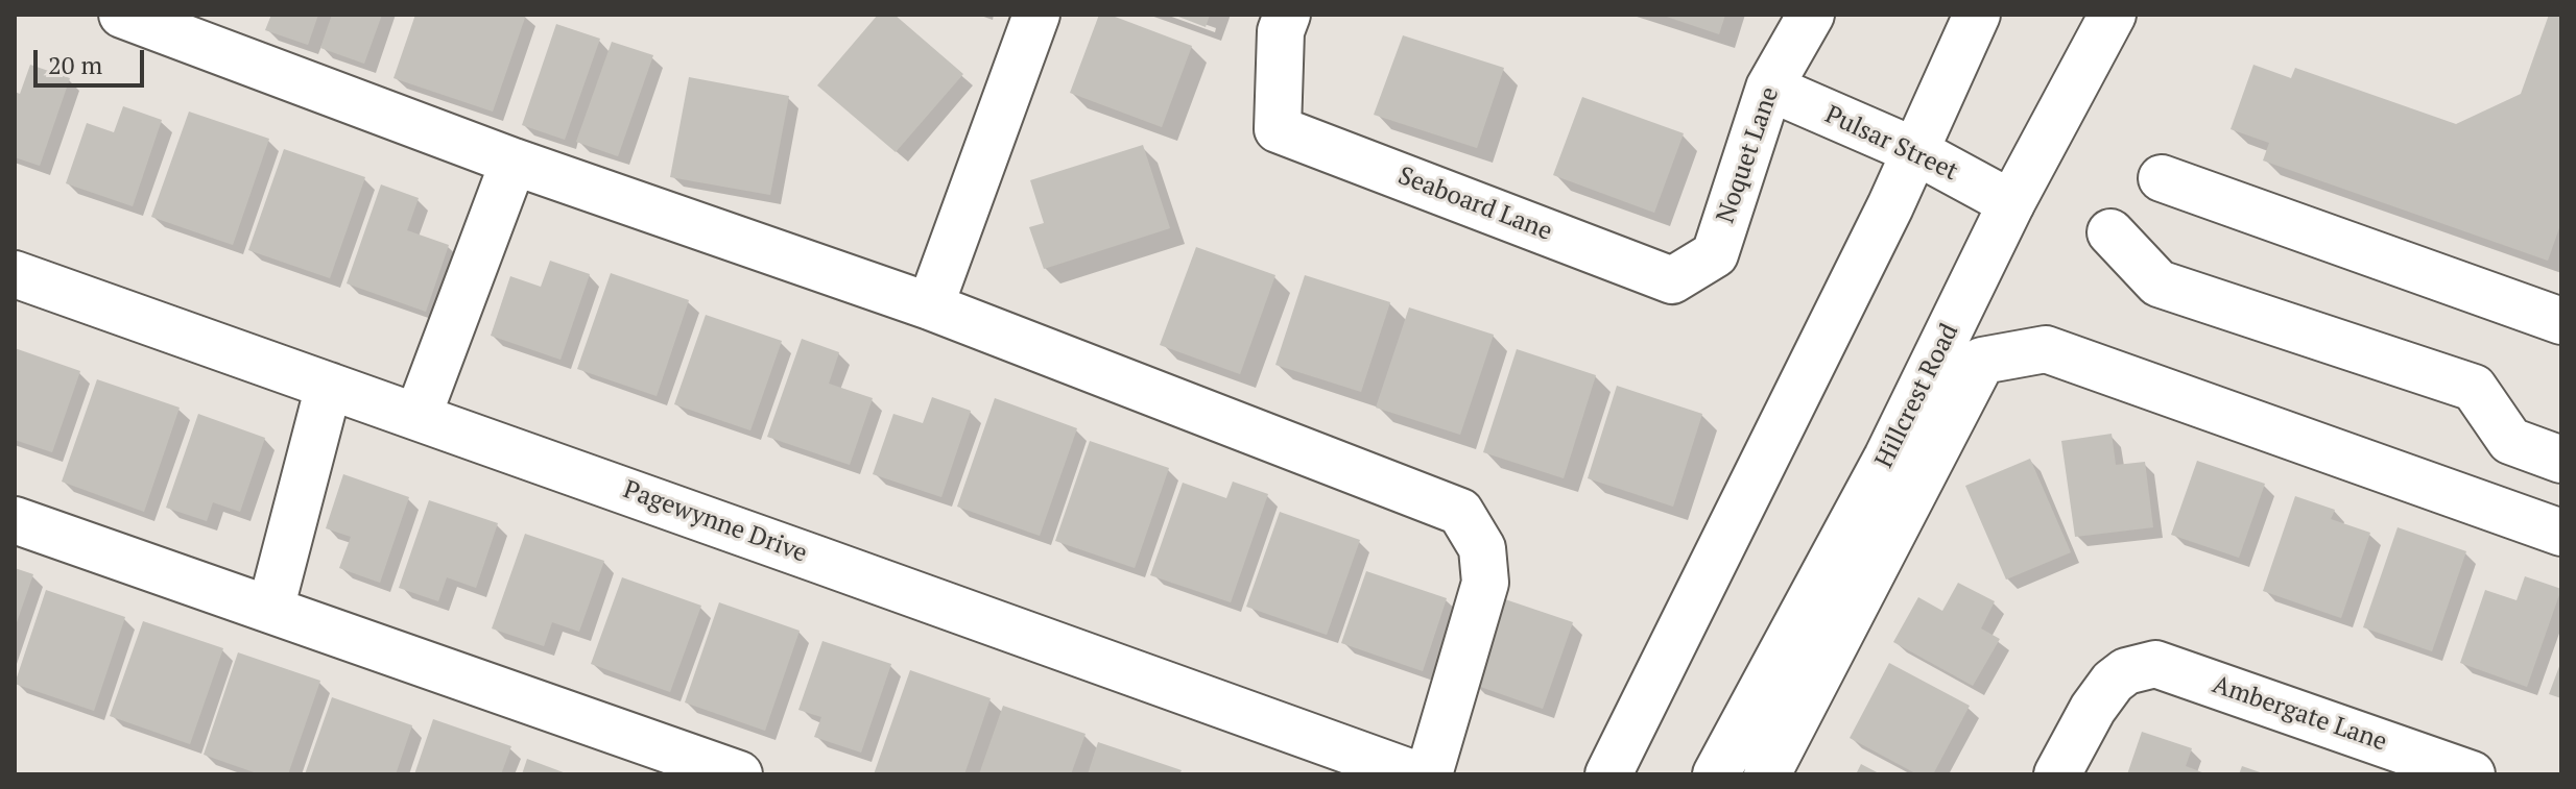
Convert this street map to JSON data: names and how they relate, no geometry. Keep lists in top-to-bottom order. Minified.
{"streets":{"street":["Pulsar Street","Noquet Lane","Seaboard Lane","Hillcrest Road","Pagewynne Drive","Ambergate Lane"]},"crossings":[["Pulsar Street","Noquet Lane"],["Pulsar Street","Hillcrest Road"],["Noquet Lane","Seaboard Lane"]],"scale_bar":"20 m"}
